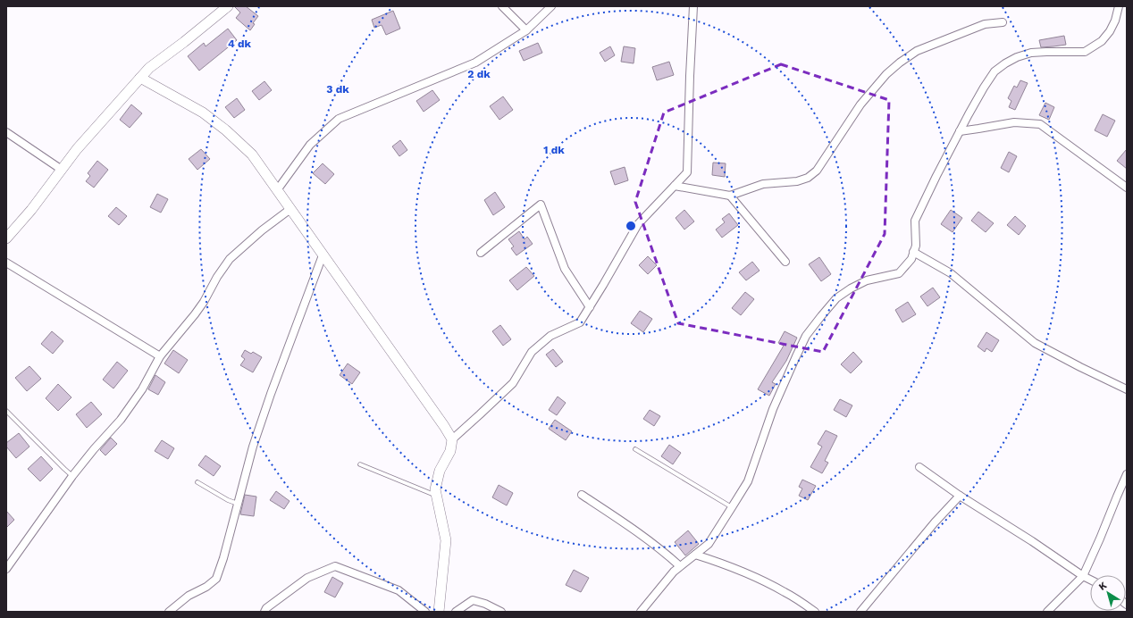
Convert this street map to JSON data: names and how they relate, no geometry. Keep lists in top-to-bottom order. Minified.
{"north":"top left","rings":["4 dk","2 dk","3 dk","1 dk"]}
